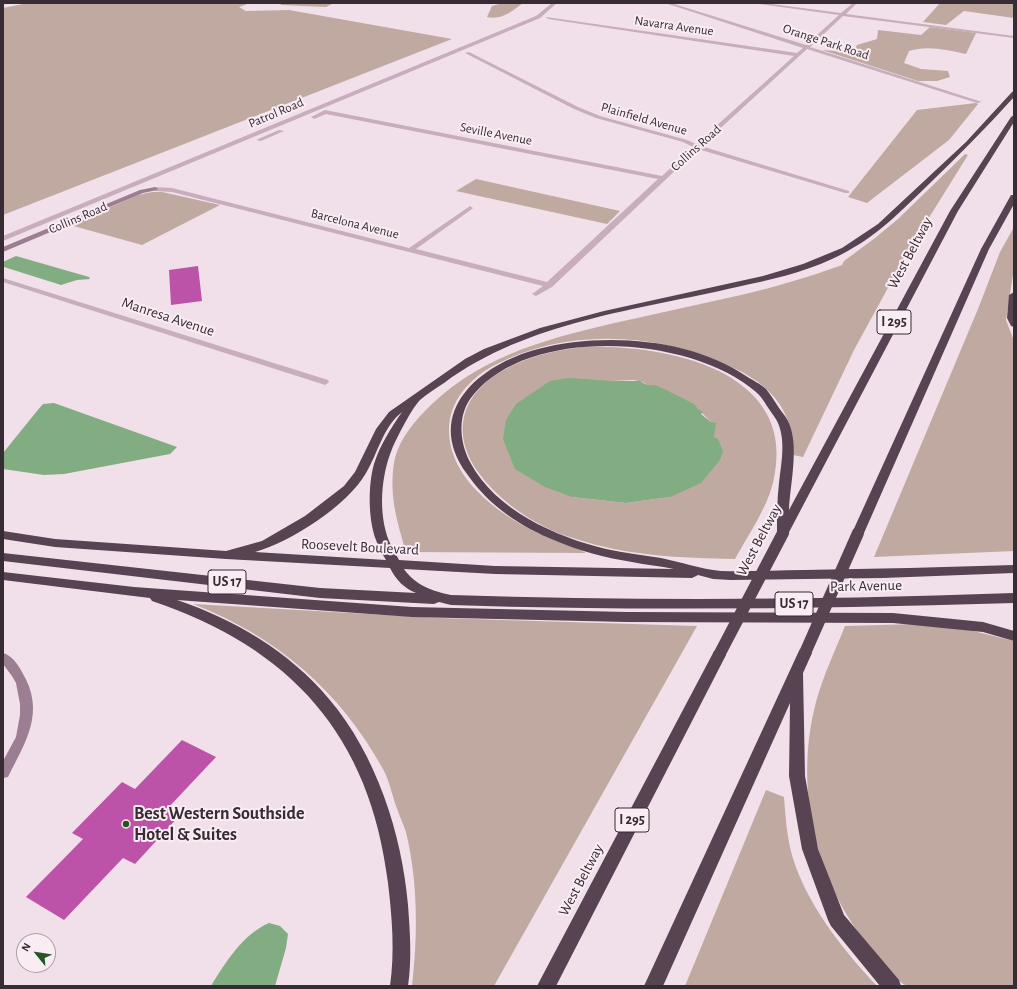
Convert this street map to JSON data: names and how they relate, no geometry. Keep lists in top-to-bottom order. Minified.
{"streets":{"highway":["West Beltway","I 295","Roosevelt Boulevard","US 17","Park Avenue"],"street":["Navarra Avenue","Orange Park Road","Patrol Road","Plainfield Avenue","Seville Avenue","Collins Road","Barcelona Avenue","Manresa Avenue"]},"crossings":[["Navarra Avenue","Collins Road"],["Orange Park Road","Collins Road"],["Plainfield Avenue","Collins Road"],["Seville Avenue","Collins Road"],["Collins Road","Barcelona Avenue"],["Roosevelt Boulevard","US 17"],["US 17","Park Avenue"]],"places":["Best Western Southside Hotel & Suites"],"north":"top left"}
